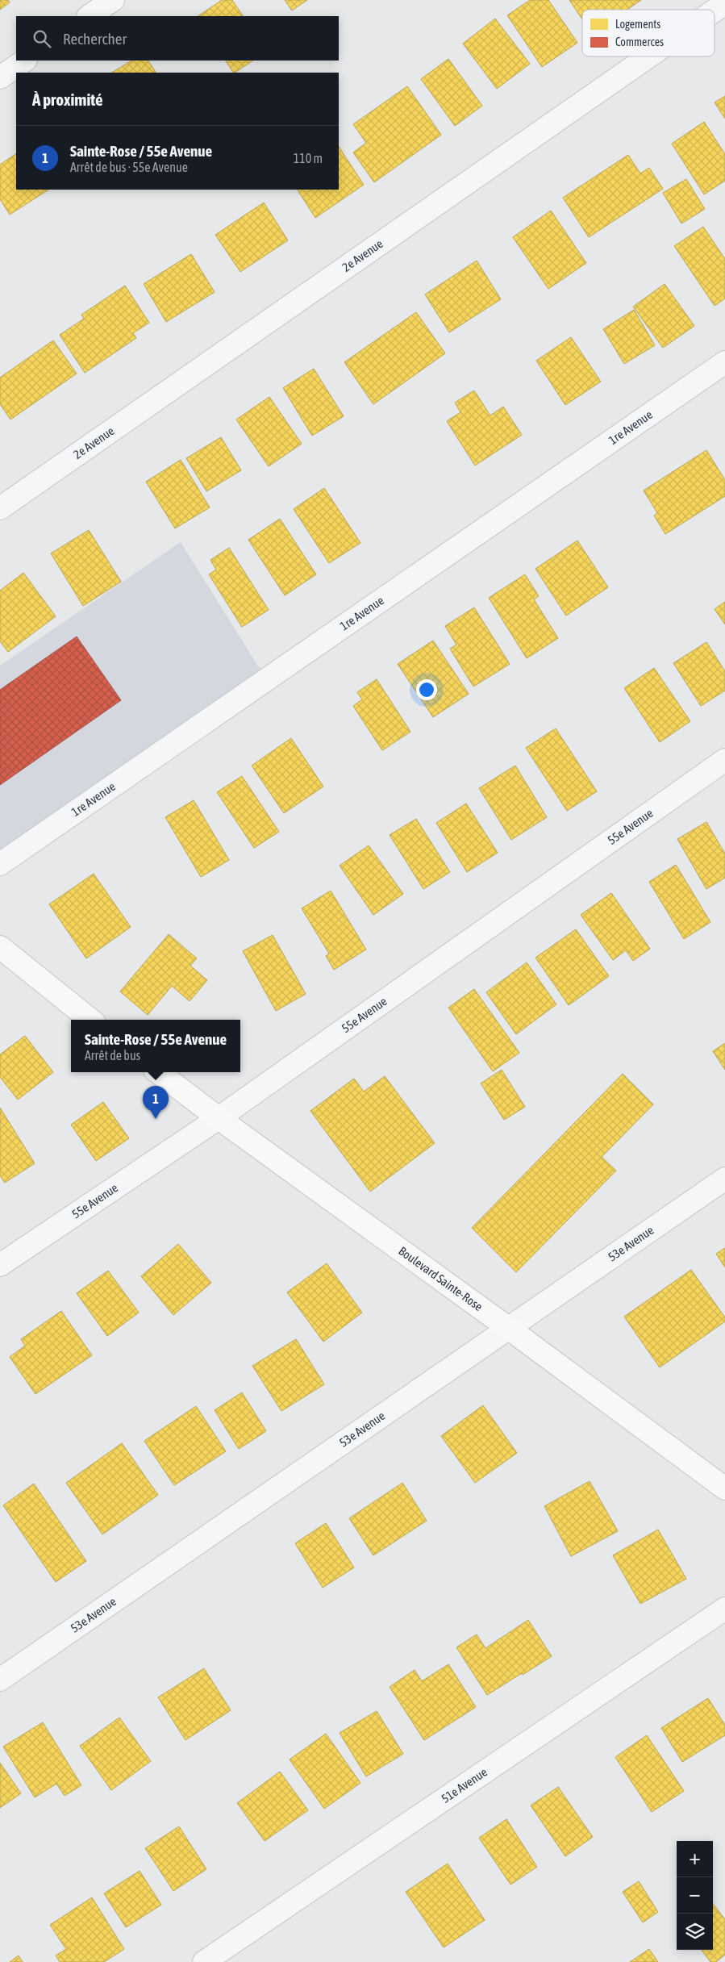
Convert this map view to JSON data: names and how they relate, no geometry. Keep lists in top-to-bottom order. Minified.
{"streets":{"street":["2e Avenue","1re Avenue","55e Avenue","53e Avenue","Boulevard Sainte-Rose","51e Avenue"]},"crossings":[["55e Avenue","Boulevard Sainte-Rose"],["53e Avenue","Boulevard Sainte-Rose"]],"legend":["Logements","Commerces"],"page":{"search":"Rechercher","heading":"À proximité","list":[{"mark":"1","name":"Sainte-Rose / 55e Avenue","note":"Arrêt de bus · 55e Avenue","value":"110 m"}],"popup":["Sainte-Rose / 55e Avenue","Arrêt de bus"],"pins":"1","map_buttons":["+","−"]}}
